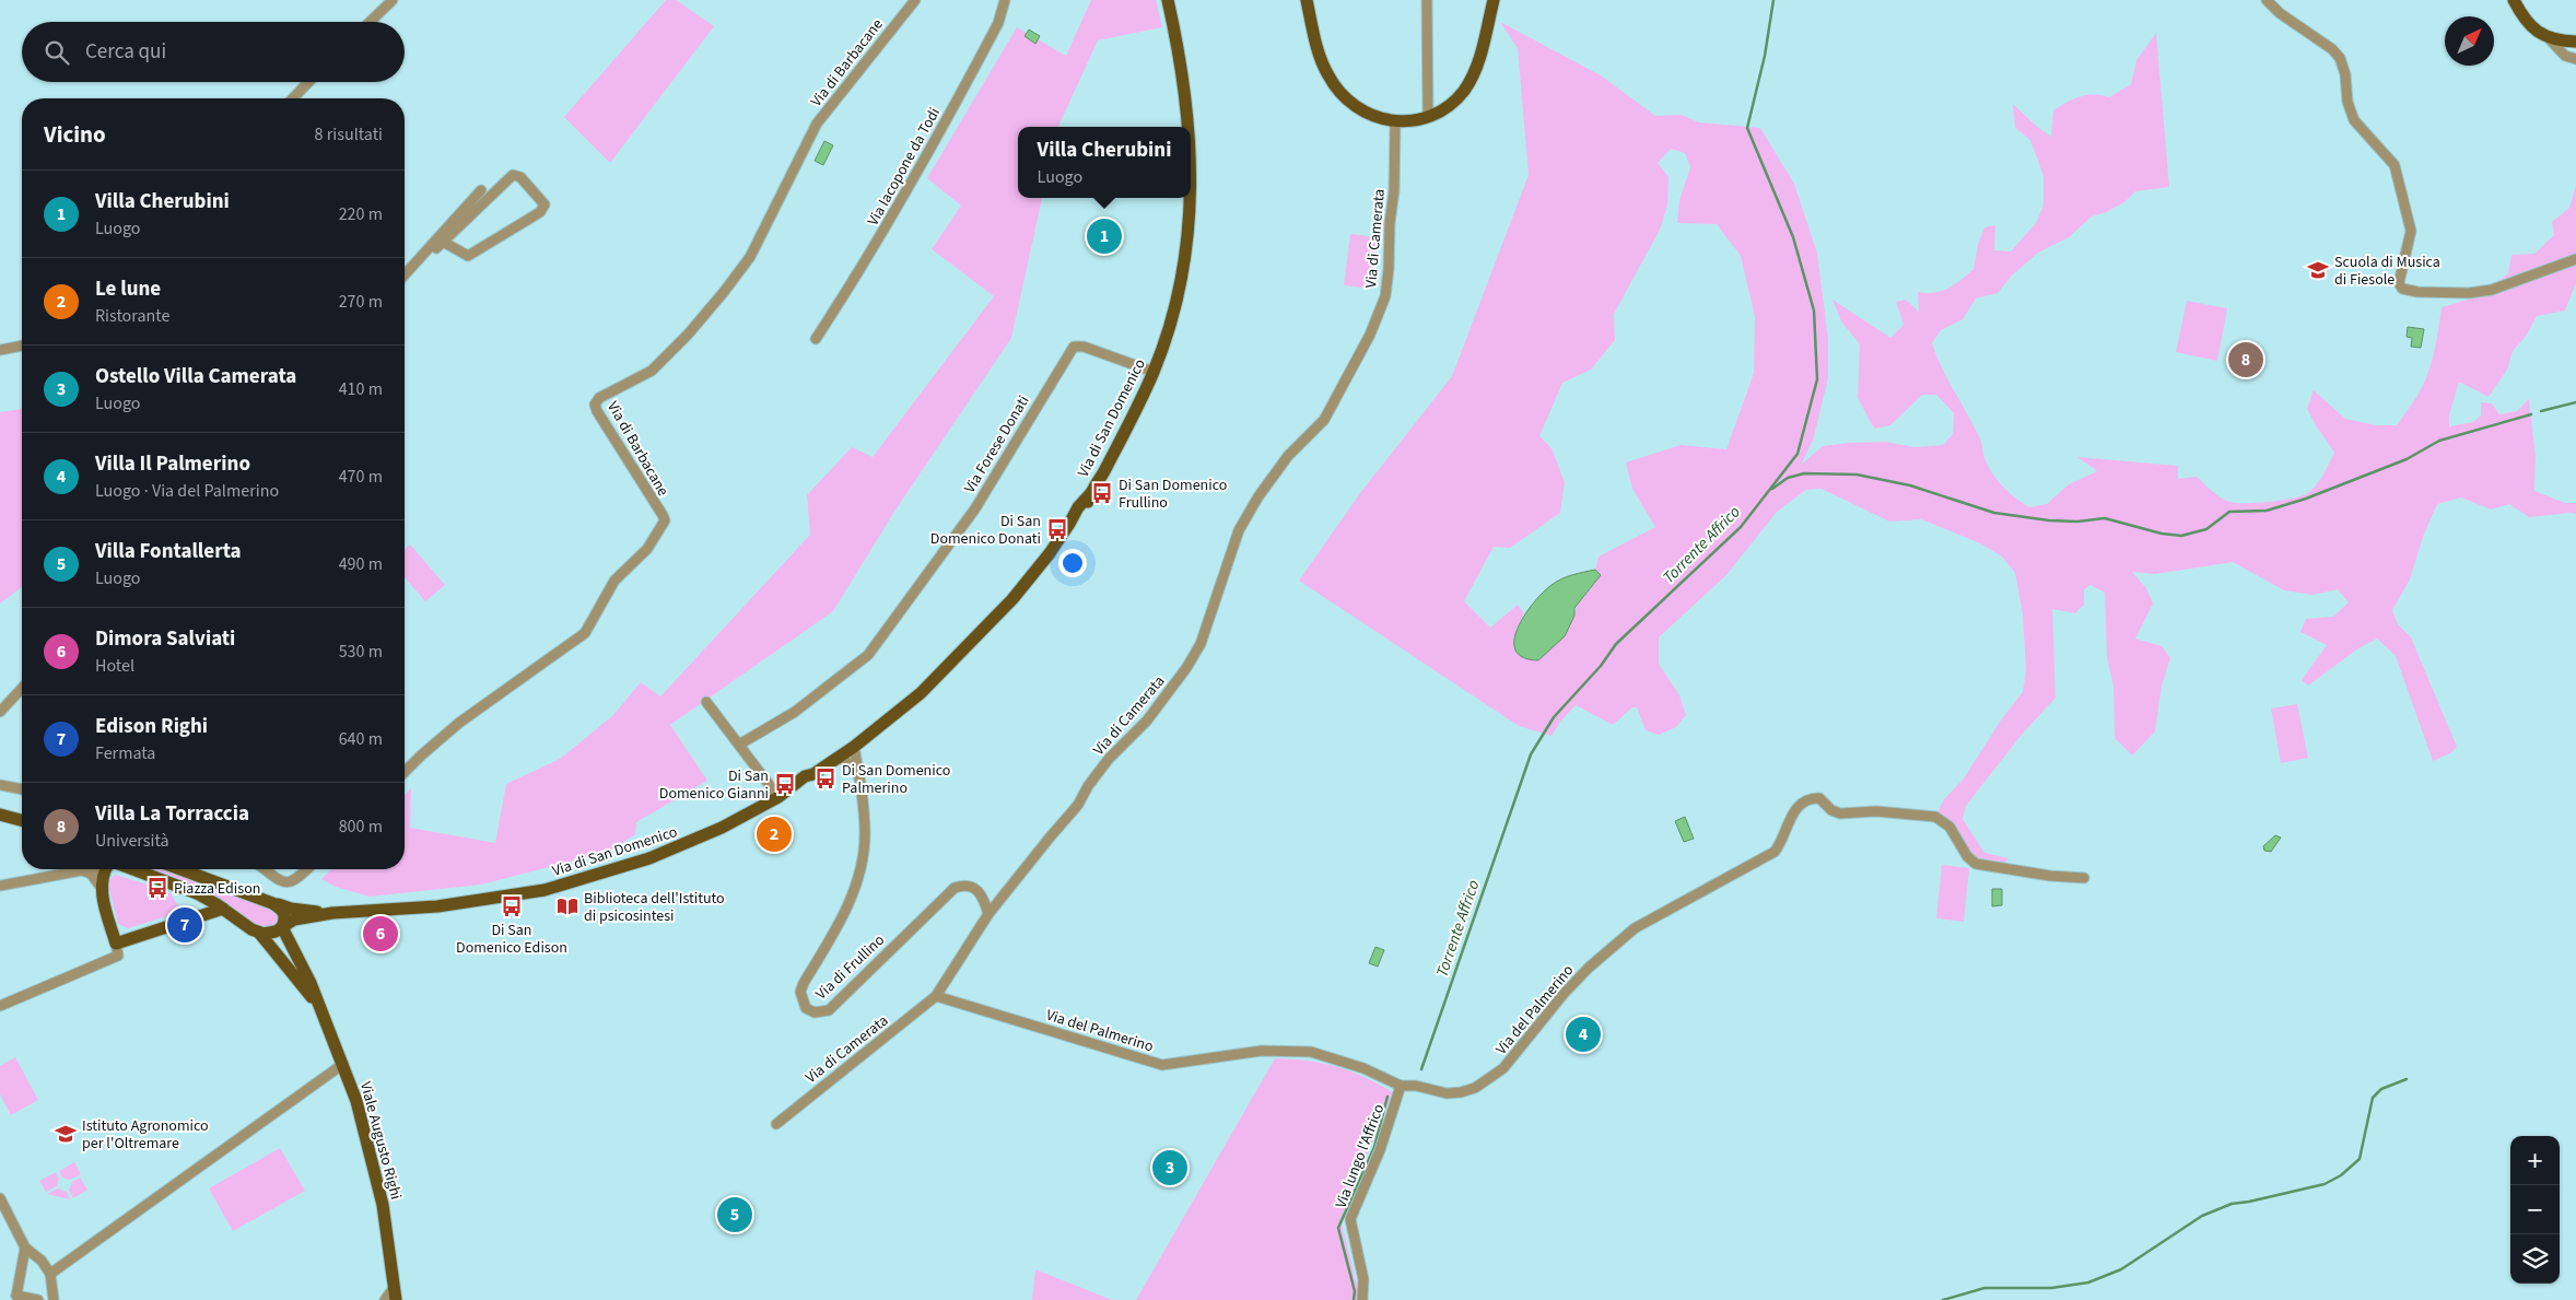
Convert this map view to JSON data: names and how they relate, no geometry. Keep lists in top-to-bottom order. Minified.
{"streets":{"main road":["Via di San Domenico","Viale Augusto Righi"],"street":["Via di Barbacane","Via Iacopone da Todi","Via di Camerata","Via Forese Donati","Via di Frullino","Via del Palmerino","Via lungo l'Affrico"]},"crossings":[["Via di Camerata","Via di Frullino"],["Via di Camerata","Via del Palmerino"],["Via di San Domenico","Via Forese Donati"],["Via di San Domenico","Via di Frullino"],["Via di San Domenico","Viale Augusto Righi"],["Via del Palmerino","Via lungo l'Affrico"]],"water":["Torrente Affrico"],"places":{"school or university":["Scuola di Musica di Fiesole","Istituto Agronomico per l'Oltremare"],"bus stop":["Di San Domenico Frullino","Di San Domenico Donati","Di San Domenico Palmerino","Di San Domenico Gianni","Piazza Edison","Di San Domenico Edison"],"library":["Biblioteca dell'Istituto di psicosintesi"]},"north":"top right","page":{"search":"Cerca qui","heading":["Vicino","8 risultati"],"popup":["Villa Cherubini","Luogo"],"list":[{"mark":"1","name":"Villa Cherubini","note":"Luogo","value":"220 m"},{"mark":"2","name":"Le lune","note":"Ristorante","value":"270 m"},{"mark":"3","name":"Ostello Villa Camerata","note":"Luogo","value":"410 m"},{"mark":"4","name":"Villa Il Palmerino","note":"Luogo · Via del Palmerino","value":"470 m"},{"mark":"5","name":"Villa Fontallerta","note":"Luogo","value":"490 m"},{"mark":"6","name":"Dimora Salviati","note":"Hotel","value":"530 m"},{"mark":"7","name":"Edison Righi","note":"Fermata","value":"640 m"},{"mark":"8","name":"Villa La Torraccia","note":"Università","value":"800 m"}],"pins":["1","8","2","7","6","4","3","5"],"map_buttons":["+","−"]}}
